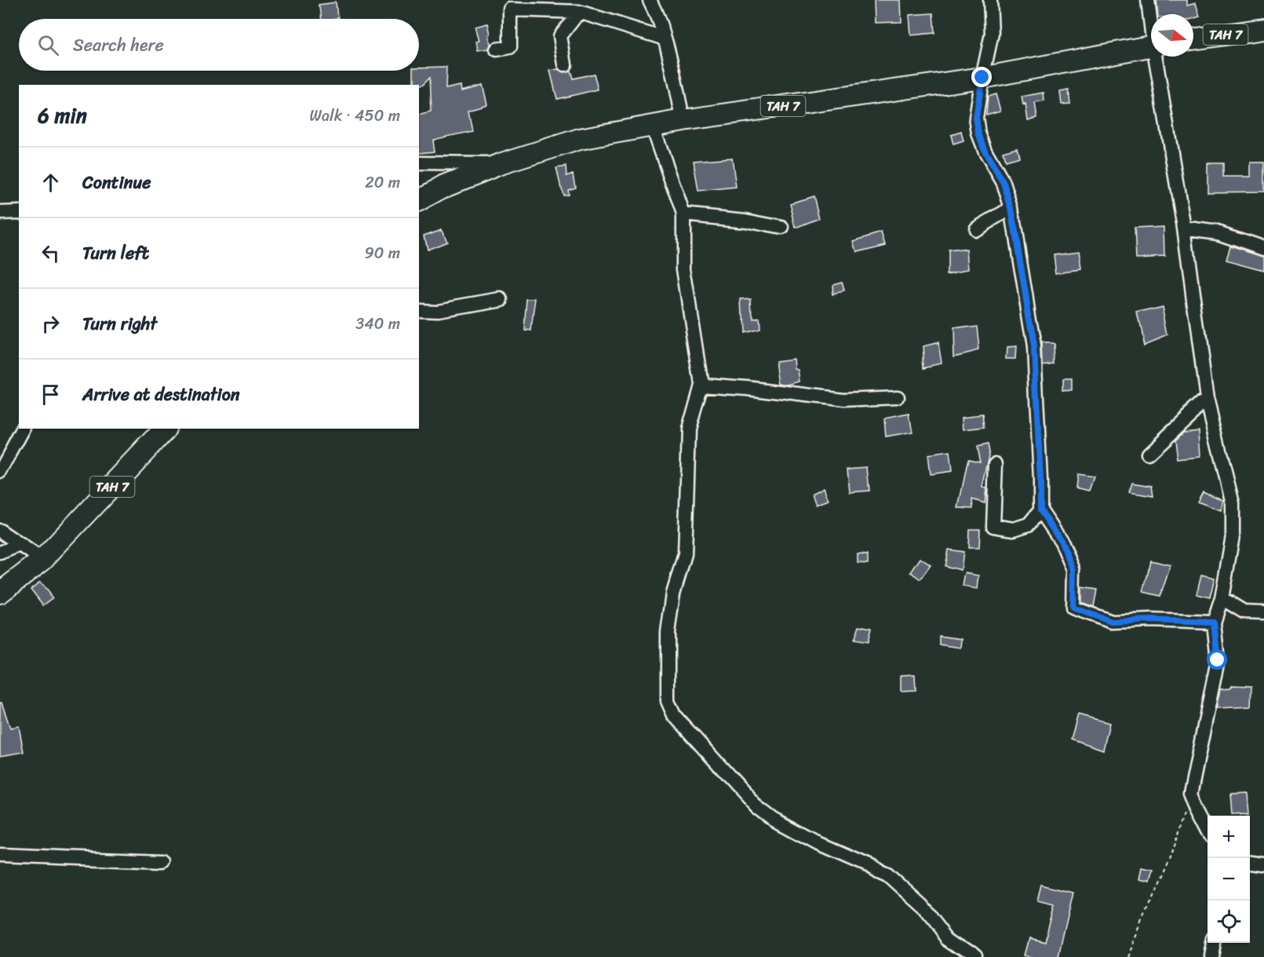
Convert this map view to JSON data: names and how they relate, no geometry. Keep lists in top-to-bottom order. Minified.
{"streets":{"highway":["TAH 7"]},"north":"right","page":{"search":"Search here","heading":["6 min","Walk · 450 m"],"list":[["Continue","20 m"],["Turn left","90 m"],["Turn right","340 m"],"Arrive at destination"],"map_buttons":["+","−"]}}
